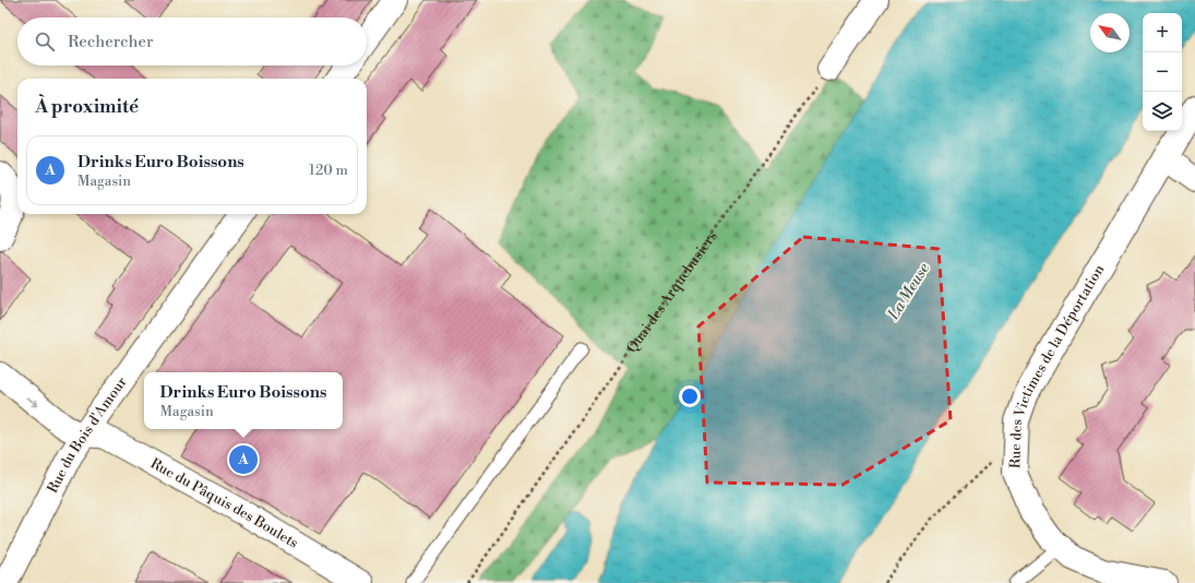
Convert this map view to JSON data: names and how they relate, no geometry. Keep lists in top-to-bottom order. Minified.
{"streets":{"street":["Rue des Victimes de la Déportation","Rue du Bois d'Amour","Rue du Pâquis des Boulets"],"path":["Quai des Arquebusiers"]},"crossings":[["Rue du Bois d'Amour","Rue du Pâquis des Boulets"]],"water":["La Meuse"],"north":"top left","page":{"map_buttons":["+","−"],"search":"Rechercher","heading":"À proximité","list":[{"mark":"A","name":"Drinks Euro Boissons","note":"Magasin","value":"120 m"}],"popup":["Drinks Euro Boissons","Magasin"],"pins":"A"}}
